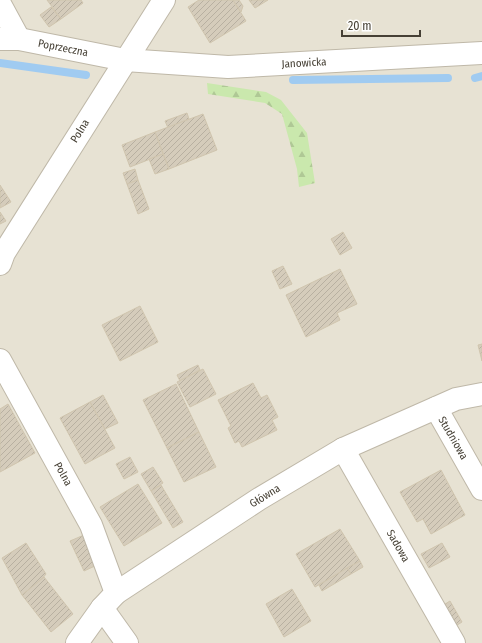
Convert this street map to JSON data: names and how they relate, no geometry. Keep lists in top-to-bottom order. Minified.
{"streets":{"street":["Poprzeczna","Janowicka","Polna","Studniowa","Główna","Sadowa"]},"crossings":[["Poprzeczna","Janowicka"],["Poprzeczna","Polna"],["Janowicka","Polna"],["Polna","Główna"],["Studniowa","Główna"],["Główna","Sadowa"]],"scale_bar":"20 m"}
